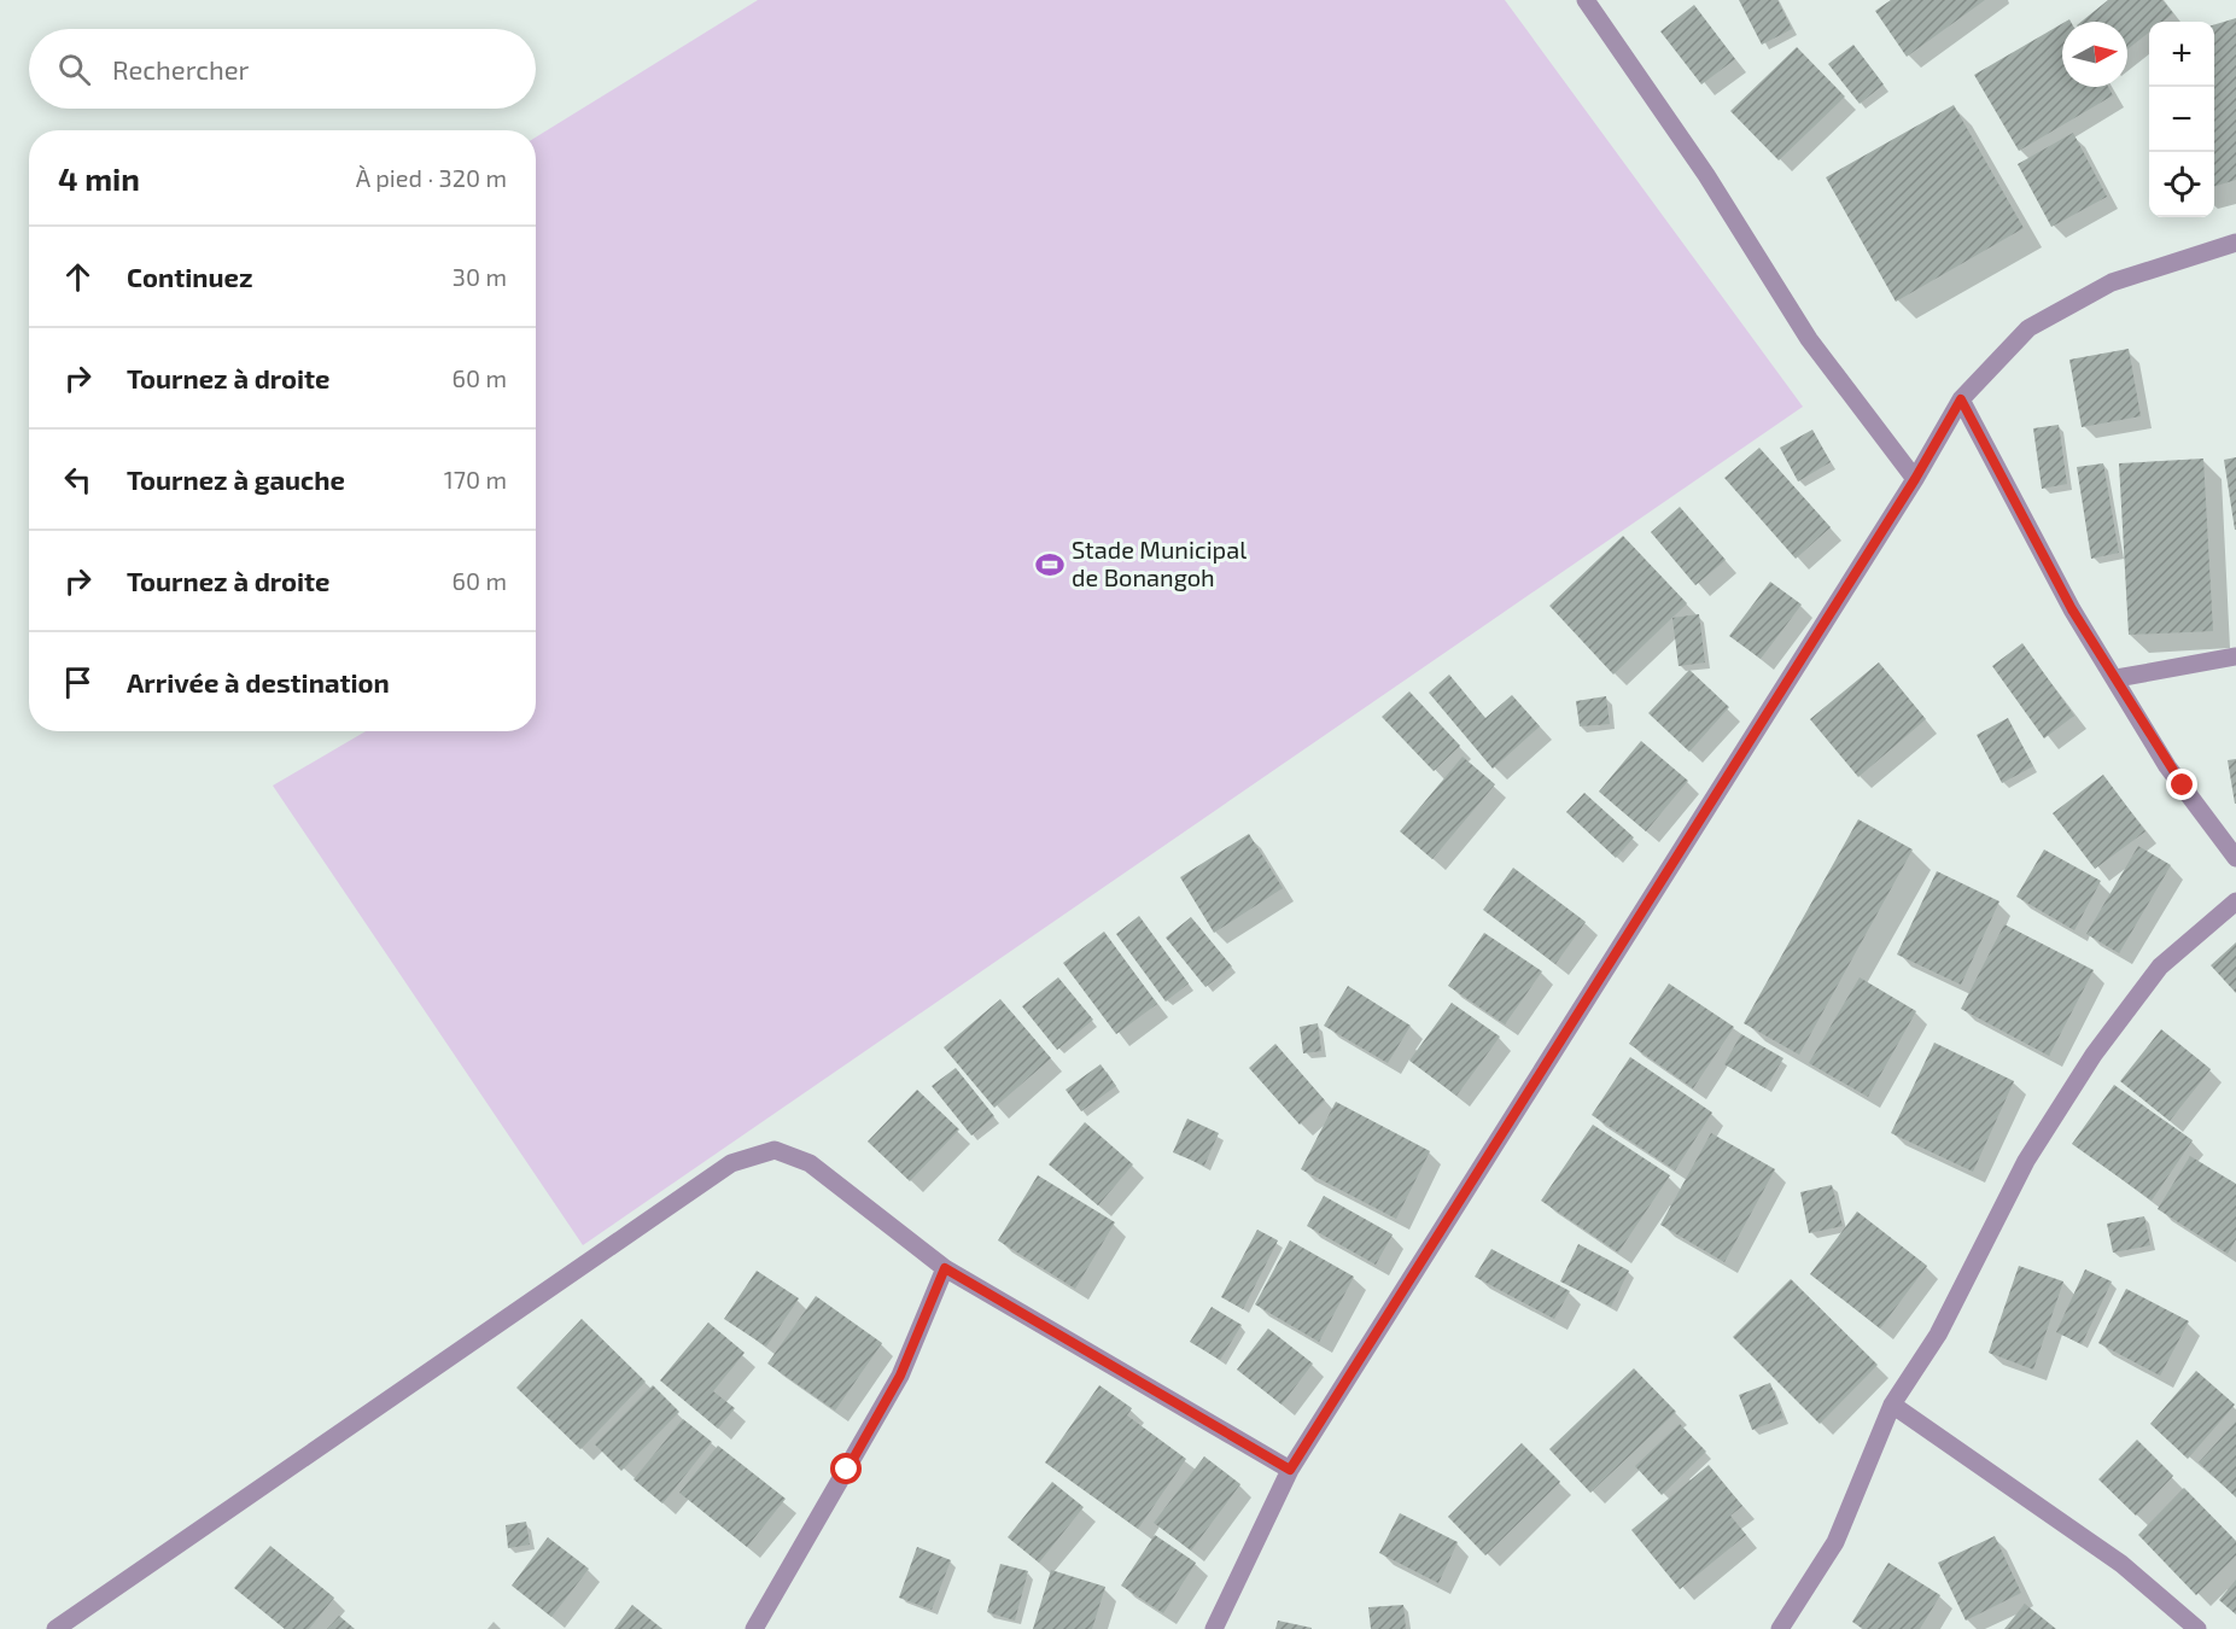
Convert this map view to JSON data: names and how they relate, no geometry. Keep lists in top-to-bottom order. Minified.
{"places":{"sports":["Stade Municipal de Bonangoh"]},"north":"right","page":{"map_buttons":["+","−"],"search":"Rechercher","heading":["4 min","À pied · 320 m"],"list":[["Continuez","30 m"],["Tournez à droite","60 m"],["Tournez à gauche","170 m"],["Tournez à droite","60 m"],"Arrivée à destination"]}}
